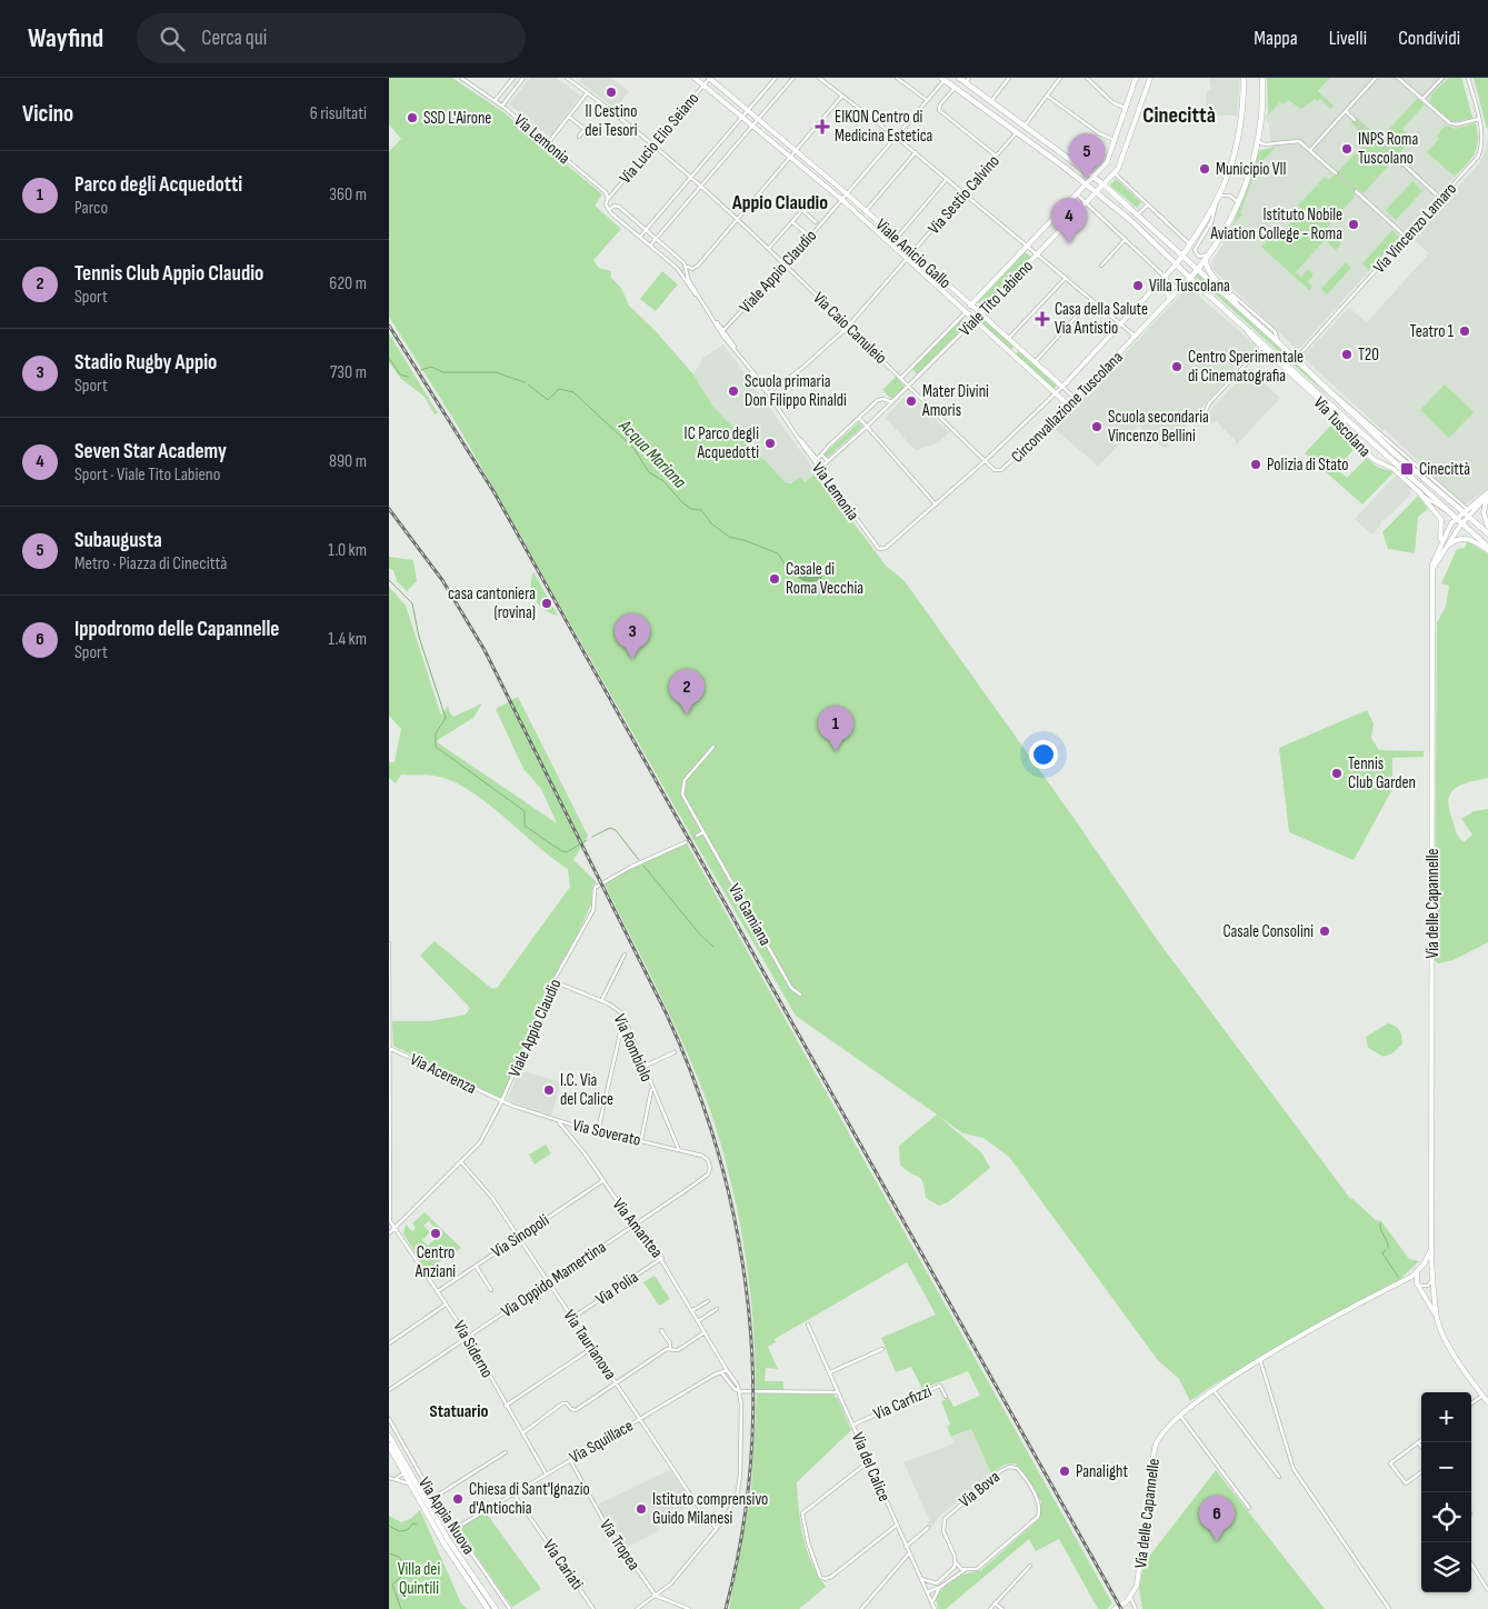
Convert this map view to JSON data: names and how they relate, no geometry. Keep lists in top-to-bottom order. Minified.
{"streets":{"main road":["Via Tuscolana","Via Appia Nuova"],"street":["Via Lucio Elio Seiano","Via Lemonia","Via Sestio Calvino","Via Vincenzo Lamaro","Viale Anicio Gallo","Viale Appio Claudio","Viale Tito Labieno","Via Caio Canuleio","Circonvallazione Tuscolana","Via delle Capannelle","Via Gamiana","Via Rombiolo","Via Acerenza","Via Soverato","Via Amantea","Via Sinopoli","Via Oppido Mamertina","Via Polia","Via Taurianova","Via Siderno","Via Carfizzi","Via Squillace","Via del Calice","Via Bova","Via Tropea","Via Cariati"]},"crossings":[["Via Lucio Elio Seiano","Via Lemonia"],["Via Lucio Elio Seiano","Viale Anicio Gallo"],["Via Lucio Elio Seiano","Via Caio Canuleio"],["Via Lemonia","Via Sestio Calvino"],["Via Lemonia","Viale Appio Claudio"],["Via Lemonia","Viale Tito Labieno"],["Via Lemonia","Circonvallazione Tuscolana"],["Via Sestio Calvino","Viale Anicio Gallo"],["Via Sestio Calvino","Via Caio Canuleio"],["Via Vincenzo Lamaro","Via Tuscolana"],["Viale Anicio Gallo","Viale Appio Claudio"],["Viale Anicio Gallo","Viale Tito Labieno"],["Viale Anicio Gallo","Circonvallazione Tuscolana"],["Viale Appio Claudio","Via Caio Canuleio"],["Viale Appio Claudio","Via Rombiolo"],["Viale Appio Claudio","Via Acerenza"],["Viale Appio Claudio","Via Soverato"],["Viale Appio Claudio","Via Taurianova"],["Viale Appio Claudio","Via Siderno"],["Viale Tito Labieno","Via Caio Canuleio"],["Viale Tito Labieno","Via Tuscolana"],["Via Caio Canuleio","Circonvallazione Tuscolana"],["Circonvallazione Tuscolana","Via Tuscolana"],["Via Tuscolana","Via delle Capannelle"],["Via Rombiolo","Via Soverato"],["Via Acerenza","Via Soverato"],["Via Soverato","Via Amantea"],["Via Soverato","Via Oppido Mamertina"],["Via Amantea","Via Sinopoli"],["Via Amantea","Via Oppido Mamertina"],["Via Amantea","Via Polia"],["Via Amantea","Via Squillace"],["Via Sinopoli","Via Taurianova"],["Via Sinopoli","Via Siderno"],["Via Oppido Mamertina","Via Taurianova"],["Via Oppido Mamertina","Via Siderno"],["Via Polia","Via Taurianova"],["Via Taurianova","Via Squillace"],["Via Siderno","Via Squillace"],["Via Carfizzi","Via del Calice"],["Via Squillace","Via Appia Nuova"],["Via Squillace","Via Tropea"],["Via Squillace","Via Cariati"],["Via del Calice","Via Bova"]],"districts":["Cinecittà","Appio Claudio","Statuario"],"water":["Acqua Mariana"],"parks":["Villa dei Quintili"],"places":{"other":["Il Cestino dei Tesori","SSD L'Airone","INPS Roma Tuscolano","Municipio VII","Istituto Nobile Aviation College - Roma","Villa Tuscolana","Teatro 1","T20","Centro Sperimentale di Cinematografia","Scuola primaria Don Filippo Rinaldi","Mater Divini Amoris","Scuola secondaria Vincenzo Bellini","IC Parco degli Acquedotti","Polizia di Stato","Casale di Roma Vecchia","casa cantoniera (rovina)","Tennis Club Garden","Casale Consolini","I.C. Via del Calice","Centro Anziani","Panalight","Chiesa di Sant'Ignazio d'Antiochia","Istituto comprensivo Guido Milanesi"],"health":["EIKON Centro di Medicina Estetica","Casa della Salute Via Antistio"],"transit":["Cinecittà"]},"page":{"header":"Wayfind","search":"Cerca qui","nav":["Mappa","Livelli","Condividi"],"heading":["Vicino","6 risultati"],"pins":["5","4","3","2","1","6"],"list":[{"mark":"1","name":"Parco degli Acquedotti","note":"Parco","value":"360 m"},{"mark":"2","name":"Tennis Club Appio Claudio","note":"Sport","value":"620 m"},{"mark":"3","name":"Stadio Rugby Appio","note":"Sport","value":"730 m"},{"mark":"4","name":"Seven Star Academy","note":"Sport · Viale Tito Labieno","value":"890 m"},{"mark":"5","name":"Subaugusta","note":"Metro · Piazza di Cinecittà","value":"1.0 km"},{"mark":"6","name":"Ippodromo delle Capannelle","note":"Sport","value":"1.4 km"}],"map_buttons":["+","−"]}}
